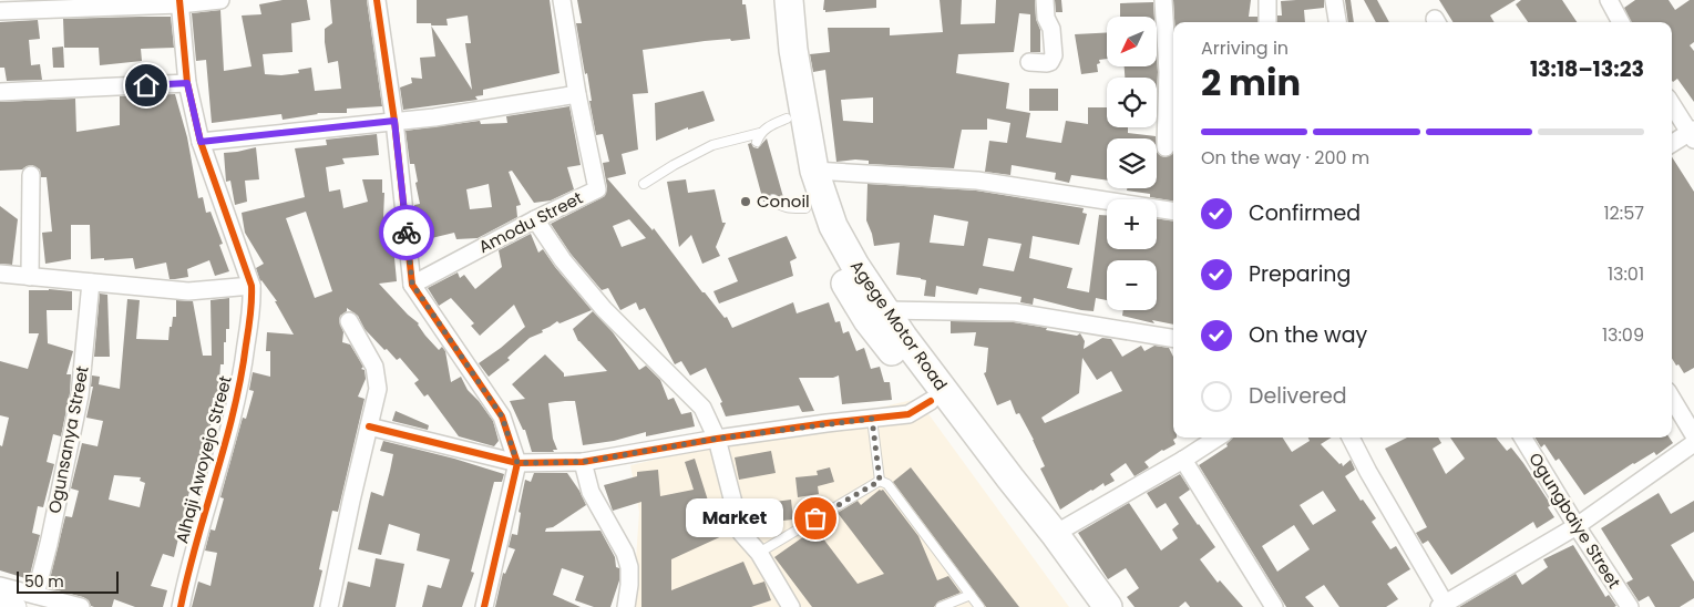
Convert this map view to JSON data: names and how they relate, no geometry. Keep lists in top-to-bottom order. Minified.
{"streets":{"highway":["Agege Motor Road"],"street":["Amodu Street","Ogunsanya Street","Alhaji Awoyejo Street","Ogungbaiye Street"]},"places":["Conoil","Market"],"scale_bar":"50 m","north":"bottom left","page":{"map_buttons":["+","−"],"heading":["2 min","Arriving in","13:18–13:23"],"bar":"On the way · 200 m","list":[["Confirmed","12:57"],["Preparing","13:01"],["On the way","13:09"],"Delivered"],"bubble":"Market","scale":"50 m"}}
